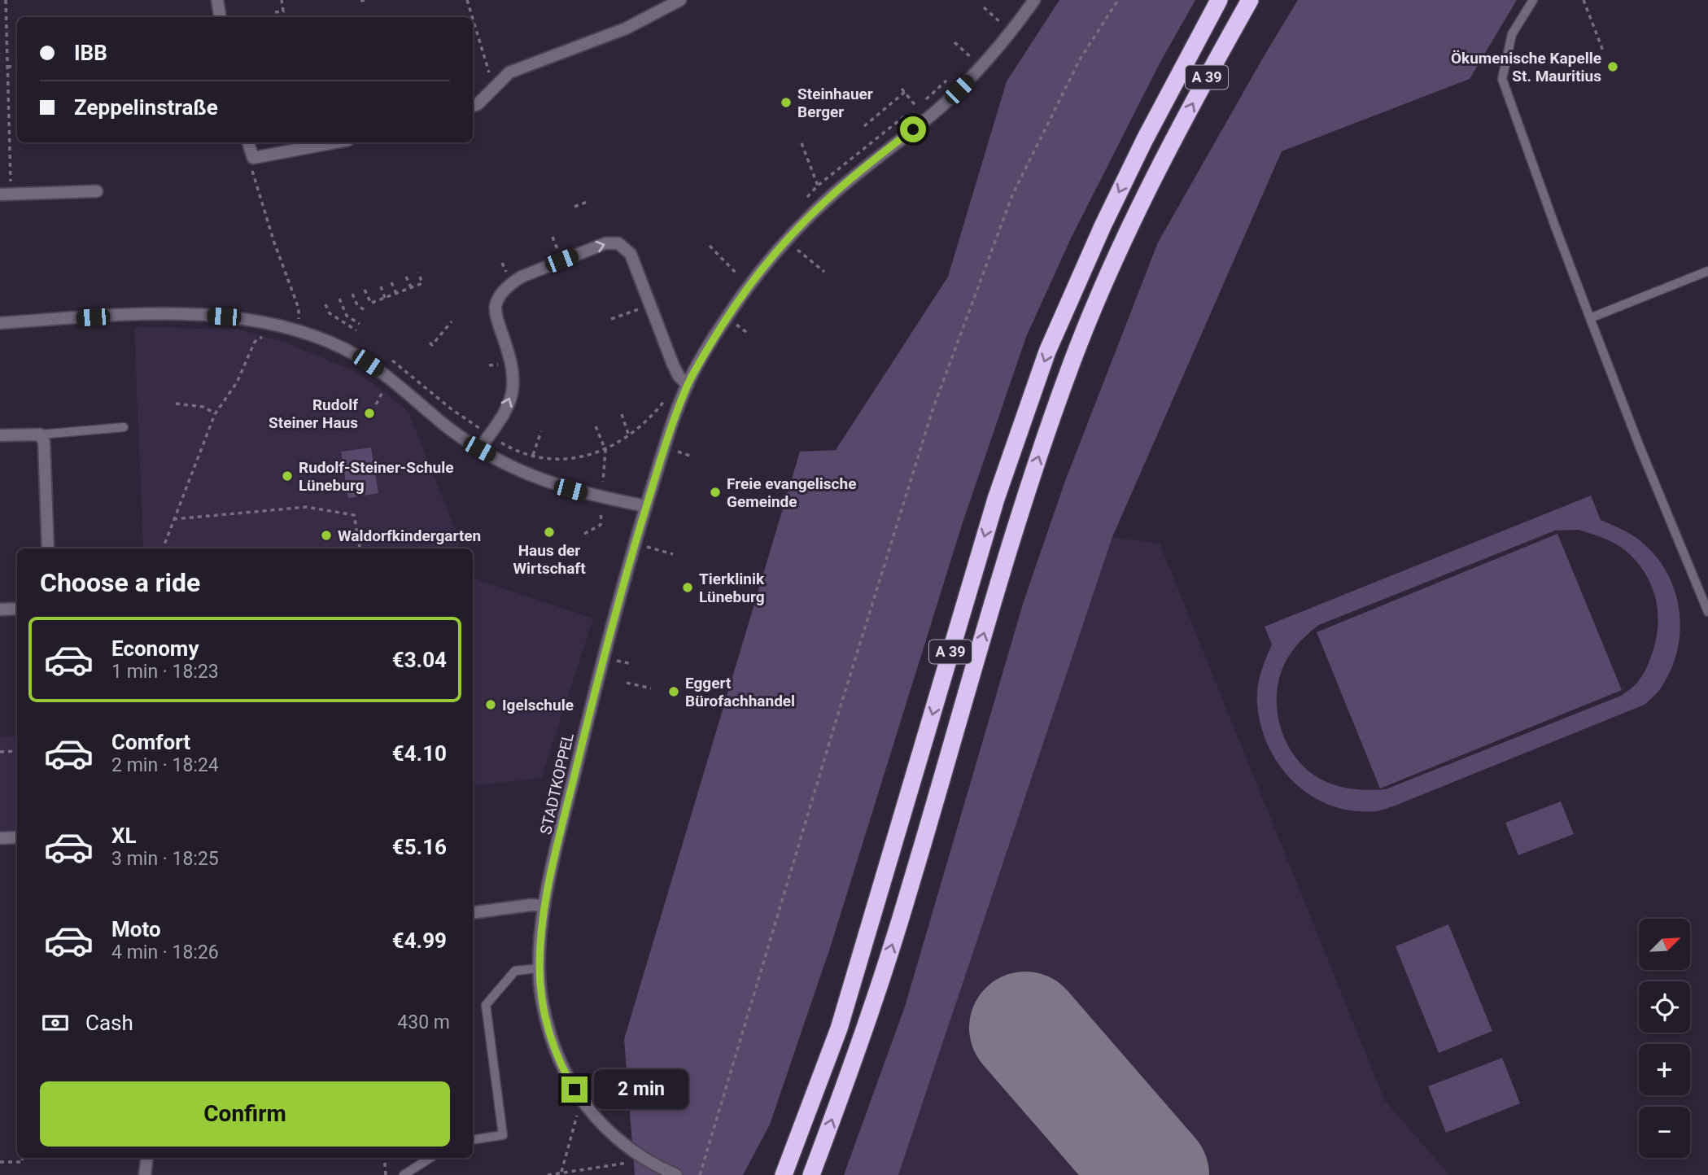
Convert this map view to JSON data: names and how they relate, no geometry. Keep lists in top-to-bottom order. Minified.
{"streets":{"highway":["A 39"],"street":["STADTKOPPEL"]},"places":["Ökumenische Kapelle St. Mauritius","Steinhauer Berger","Rudolf Steiner Haus","Rudolf-Steiner-Schule Lüneburg","Freie evangelische Gemeinde","Haus der Wirtschaft","Waldorfkindergarten","Tierklinik Lüneburg","Eggert Bürofachhandel","Igelschule"],"north":"top right","page":{"banner":["IBB","Zeppelinstraße"],"heading":"Choose a ride","list":[{"name":"Economy","note":"1 min · 18:23","value":"€3.04"},{"name":"Comfort","note":"2 min · 18:24","value":"€4.10"},{"name":"XL","note":"3 min · 18:25","value":"€5.16"},{"name":"Moto","note":"4 min · 18:26","value":"€4.99"}],"map_buttons":["+","−"],"pay":["Cash","430 m"],"bubble":"2 min","buttons":"Confirm"}}
